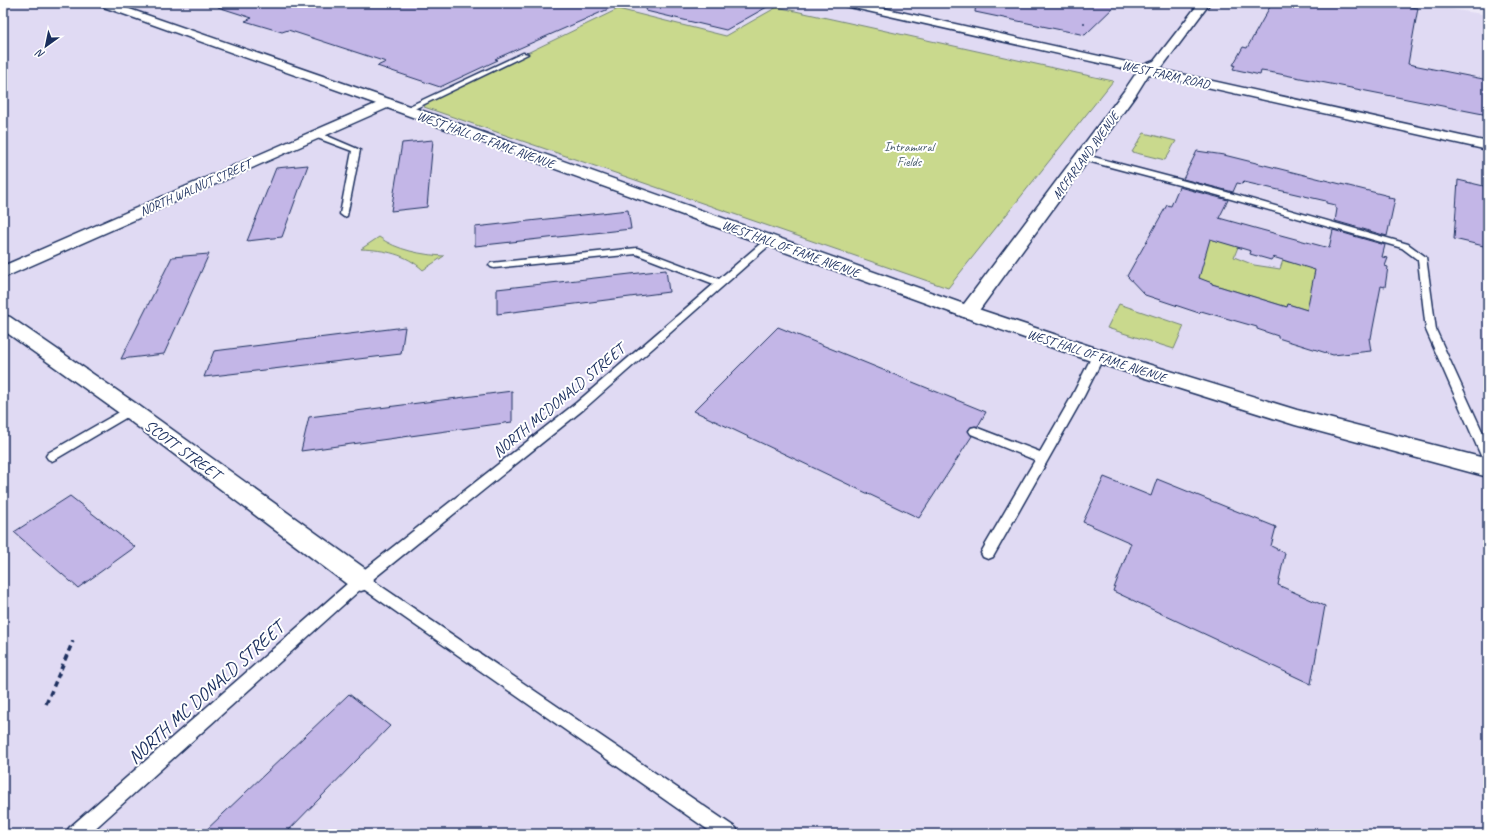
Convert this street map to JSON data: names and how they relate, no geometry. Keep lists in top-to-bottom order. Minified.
{"streets":{"street":["WEST FARM ROAD","WEST HALL OF FAME AVENUE","MCFARLAND AVENUE","NORTH WALNUT STREET","SCOTT STREET"],"lane":["NORTH MCDONALD STREET","NORTH MC DONALD STREET"]},"crossings":[["WEST FARM ROAD","MCFARLAND AVENUE"],["WEST HALL OF FAME AVENUE","MCFARLAND AVENUE"],["WEST HALL OF FAME AVENUE","NORTH WALNUT STREET"],["WEST HALL OF FAME AVENUE","NORTH MCDONALD STREET"],["NORTH MCDONALD STREET","SCOTT STREET"],["NORTH MCDONALD STREET","NORTH MC DONALD STREET"],["SCOTT STREET","NORTH MC DONALD STREET"]],"parks":["Intramural Fields"],"north":"bottom left"}
